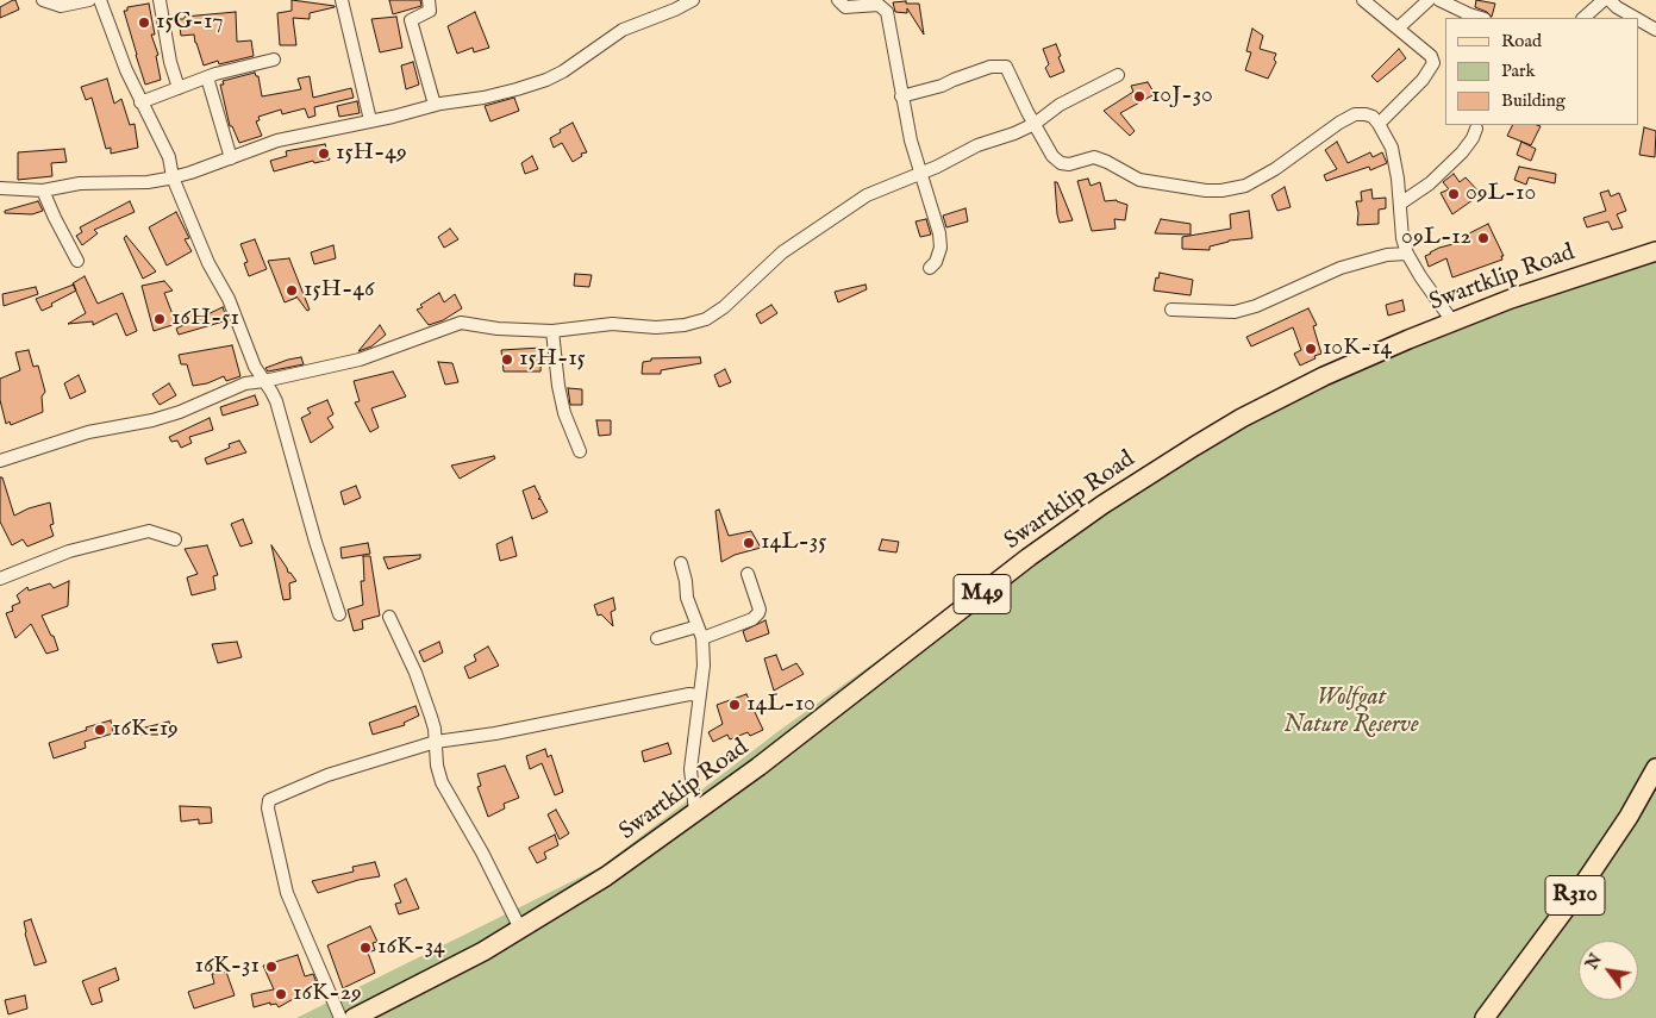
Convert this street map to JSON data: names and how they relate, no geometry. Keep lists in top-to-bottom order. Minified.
{"streets":{"main road":["Swartklip Road","M49","R310"]},"parks":["Wolfgat Nature Reserve"],"places":["15G-17","10J-30","15H-49","09L-10","09L-12","15H-46","16H-51","10K-14","15H-15","14L-35","14L-10","16K-19","16K-34","16K-31","16K-29"],"legend":["Road","Park","Building"],"north":"top left"}
